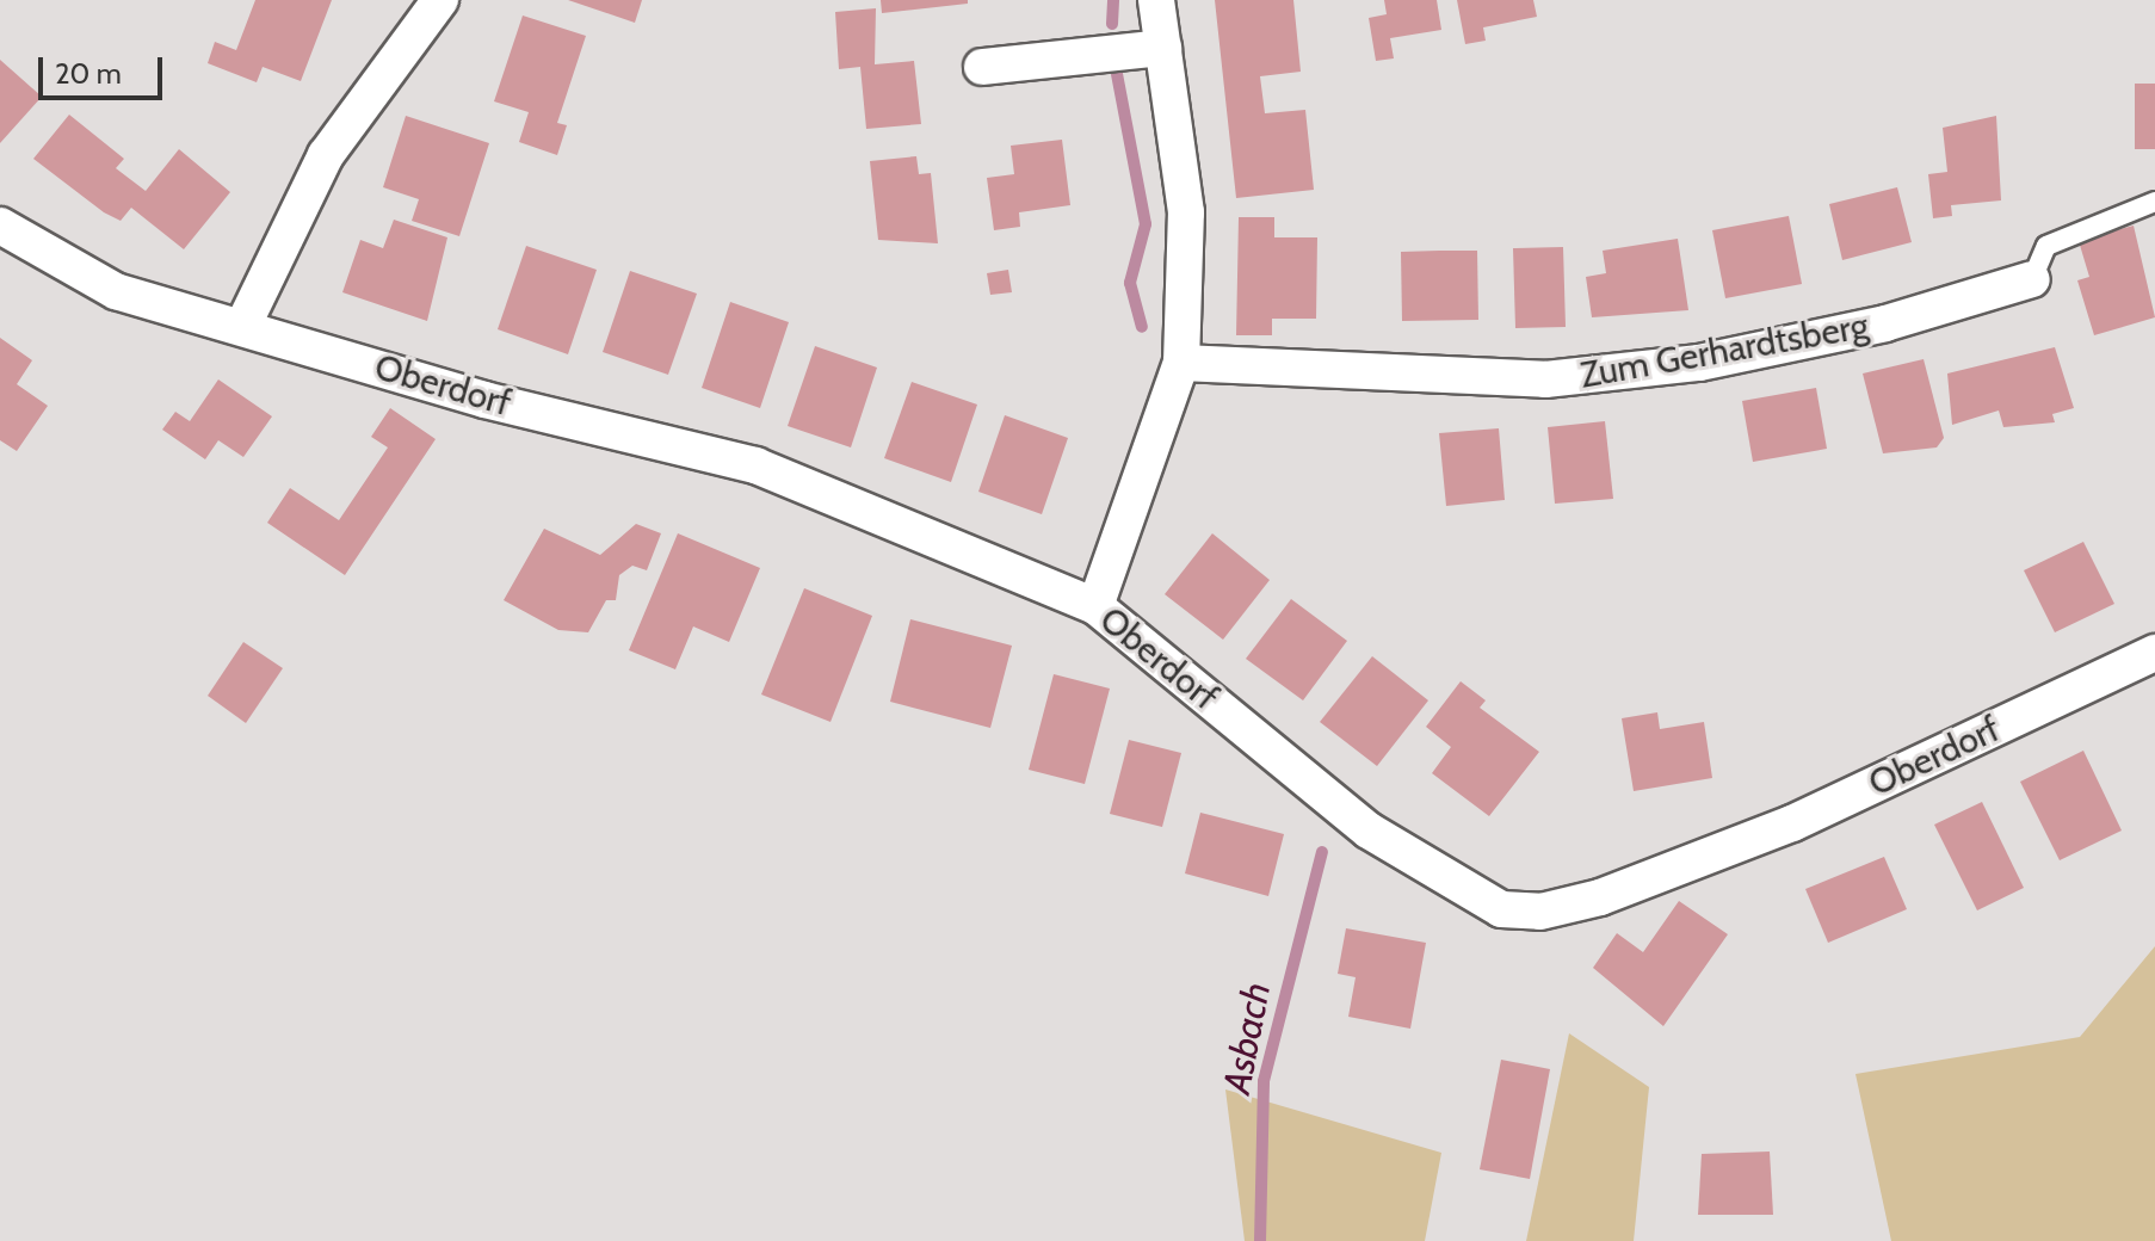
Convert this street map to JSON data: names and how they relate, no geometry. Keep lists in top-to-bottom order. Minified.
{"streets":{"street":["Zum Gerhardtsberg","Oberdorf"]},"water":["Asbach"],"scale_bar":"20 m"}
